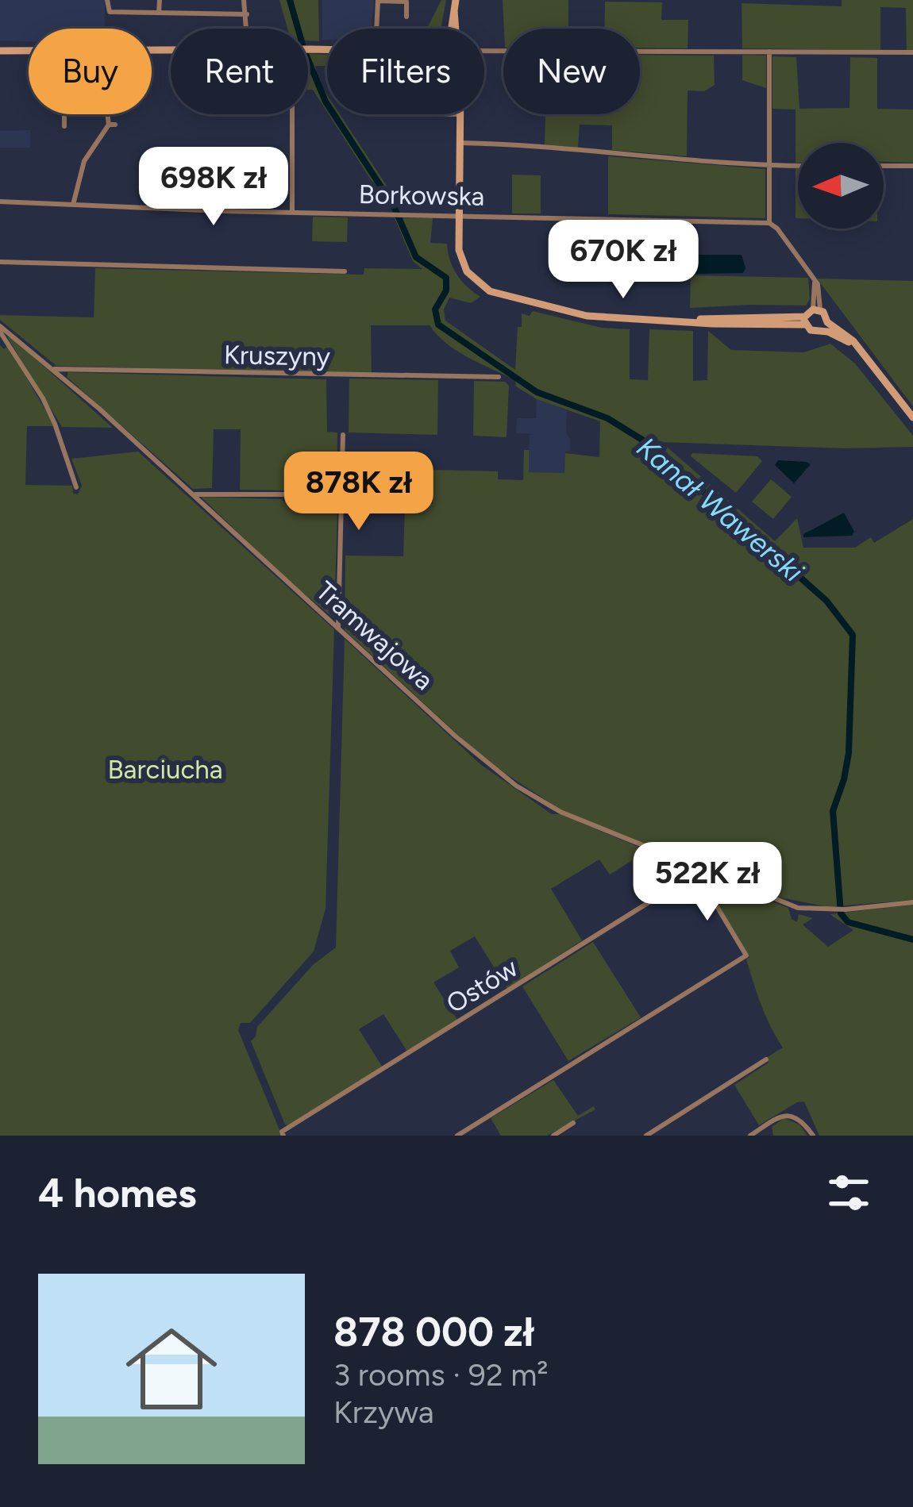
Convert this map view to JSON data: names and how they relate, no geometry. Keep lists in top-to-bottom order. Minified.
{"streets":{"street":["Borkowska","Kruszyny","Tramwajowa","Ostów"]},"crossings":[["Kruszyny","Tramwajowa"],["Tramwajowa","Ostów"]],"water":["Kanał Wawerski"],"parks":["Barciucha"],"north":"left","page":{"chip":["Buy","Rent","Filters","New"],"price":["698K zł","670K zł","878K zł","522K zł"],"heading":"4 homes","list":[{"name":"878 000 zł","note":"3 rooms · 92 m² · Krzywa"}]}}
